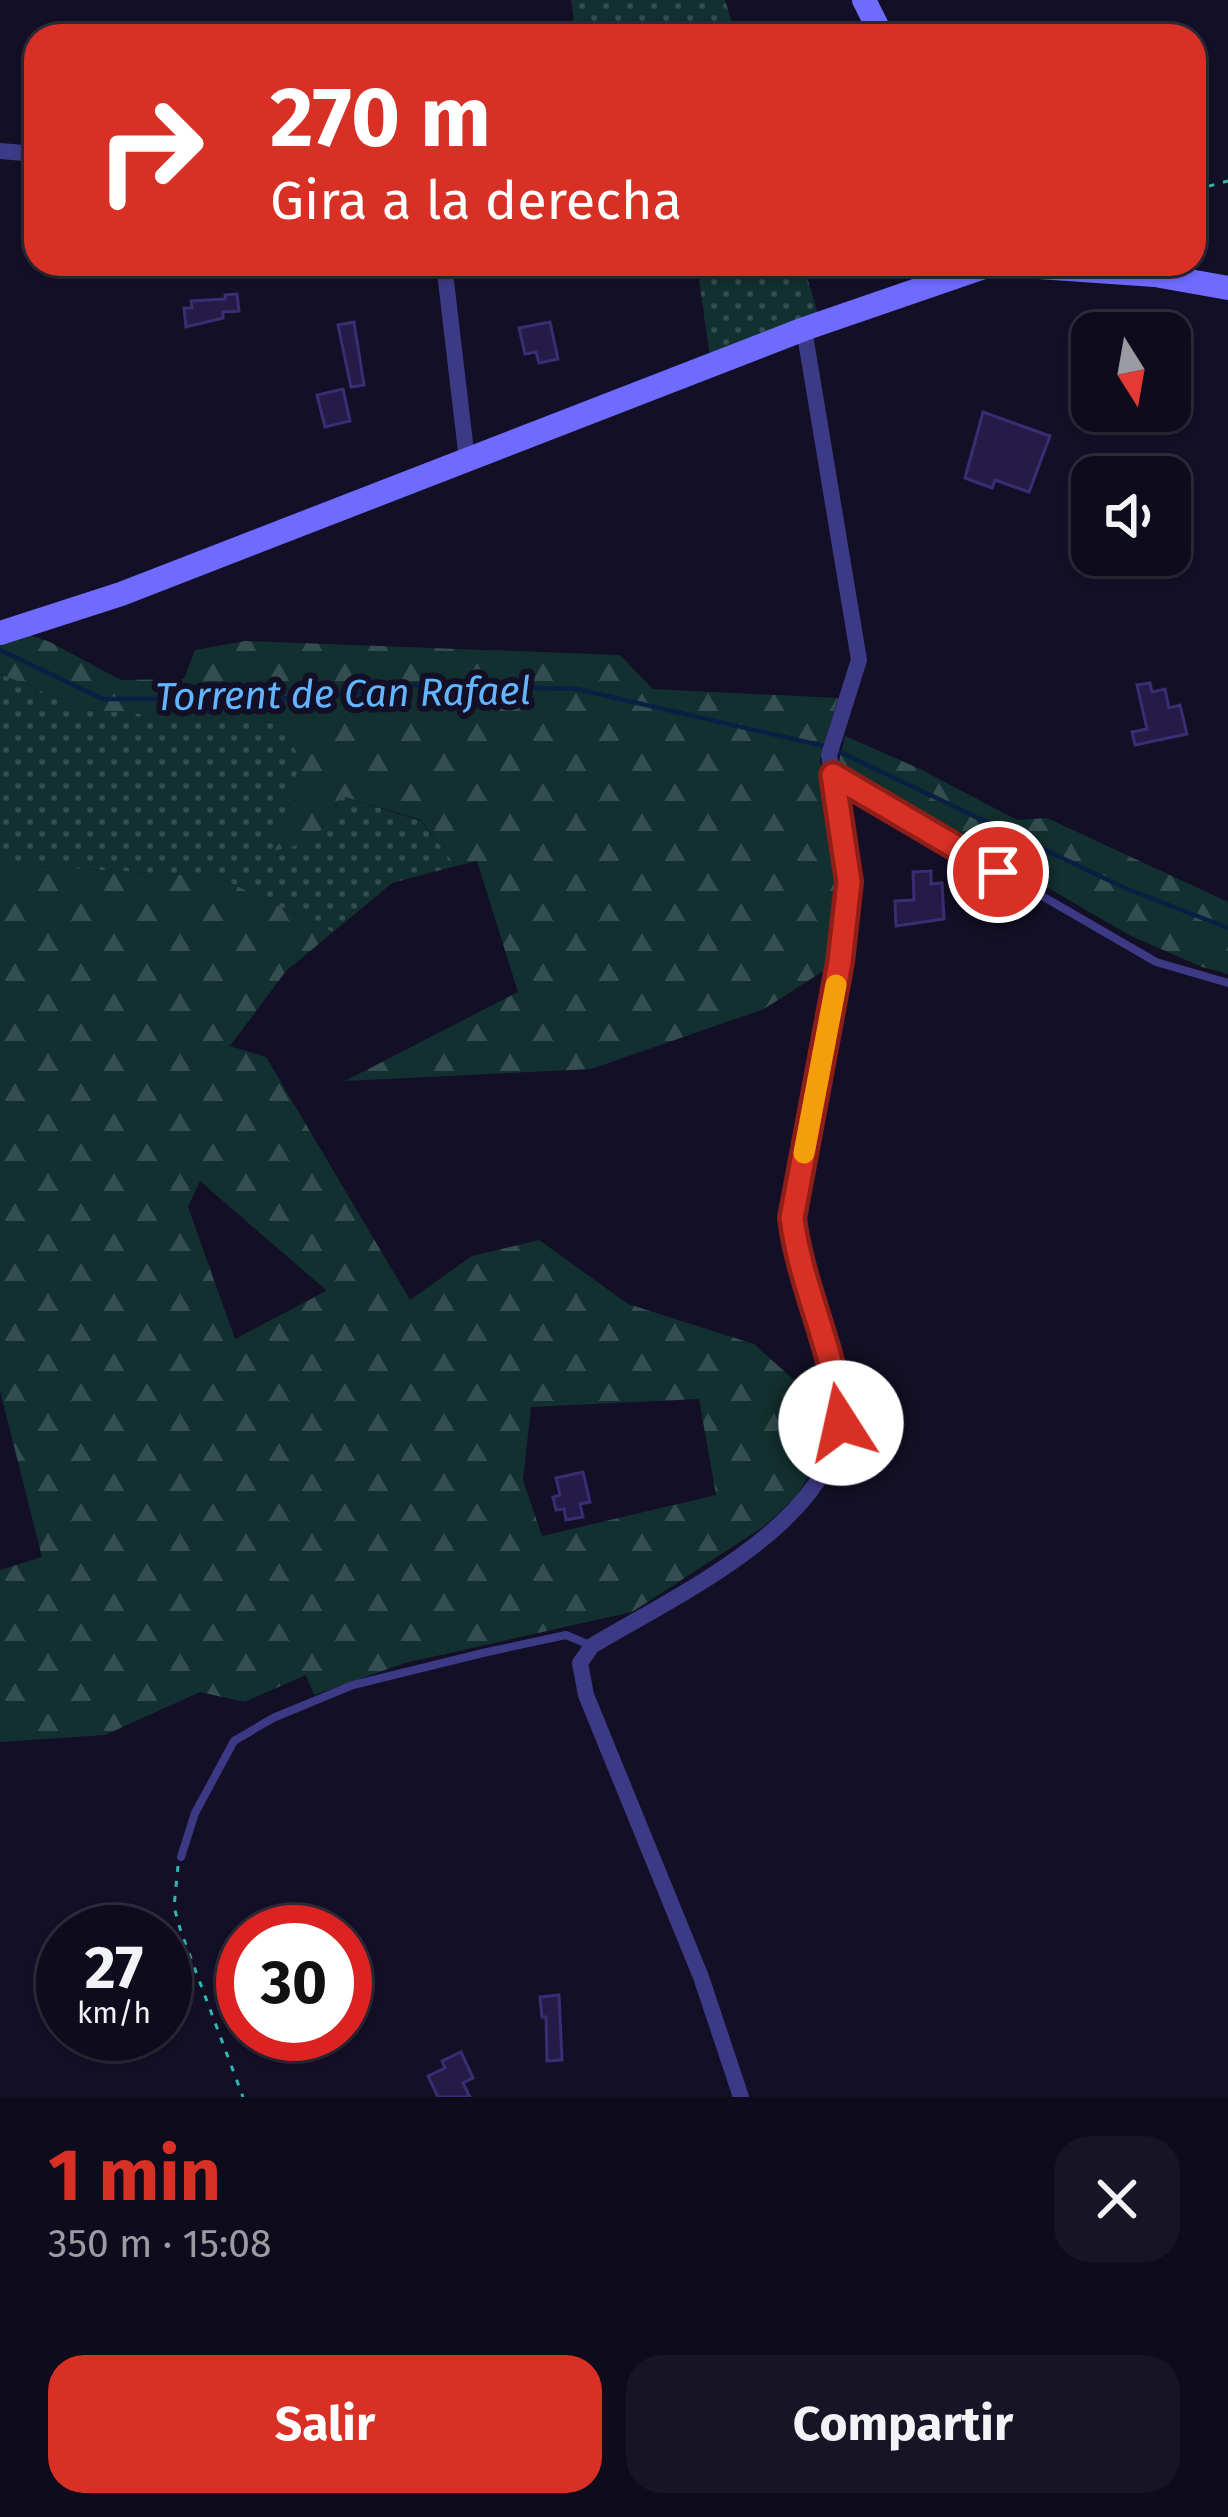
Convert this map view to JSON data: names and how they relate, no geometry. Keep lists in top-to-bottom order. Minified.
{"water":["Torrent de Can Rafael"],"north":"bottom","page":{"turn":["270 m","Gira a la derecha"],"speed":"27 km/h","limit":"30","heading":["1 min","350 m · 15:08"],"buttons":["Salir","Compartir"]}}
